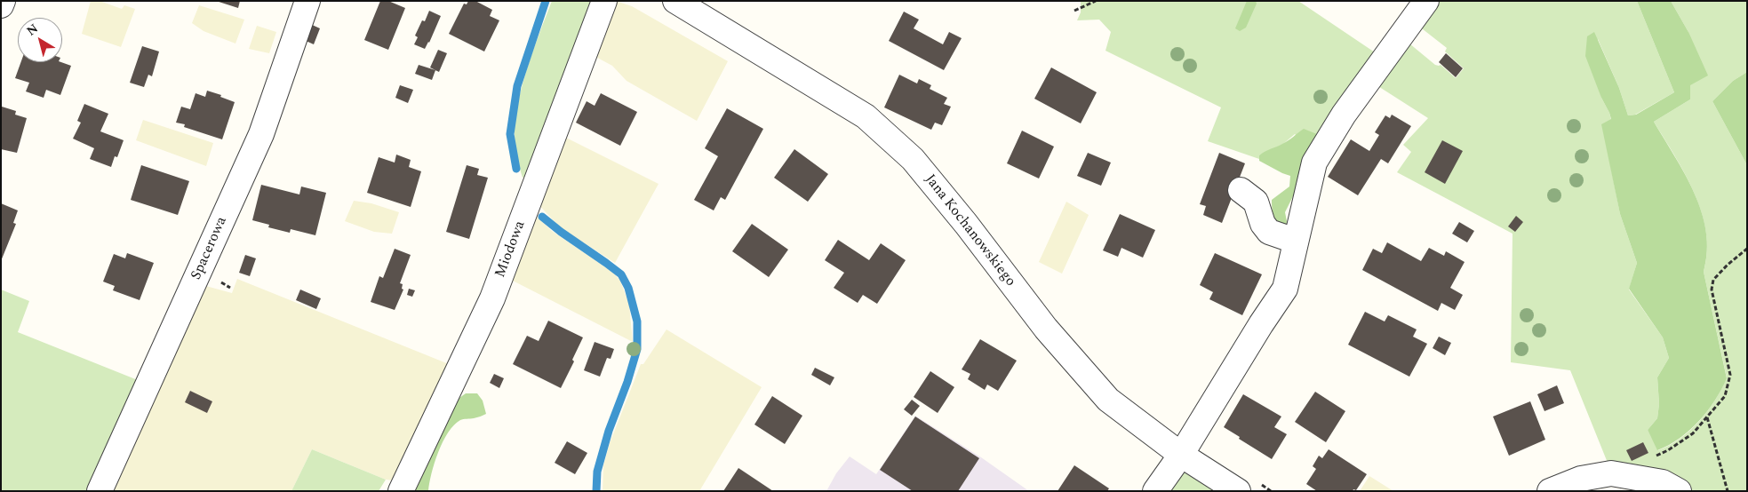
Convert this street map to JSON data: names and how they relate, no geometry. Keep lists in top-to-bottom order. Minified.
{"streets":{"street":["Jana Kochanowskiego","Spacerowa","Miodowa"]},"north":"top left"}
